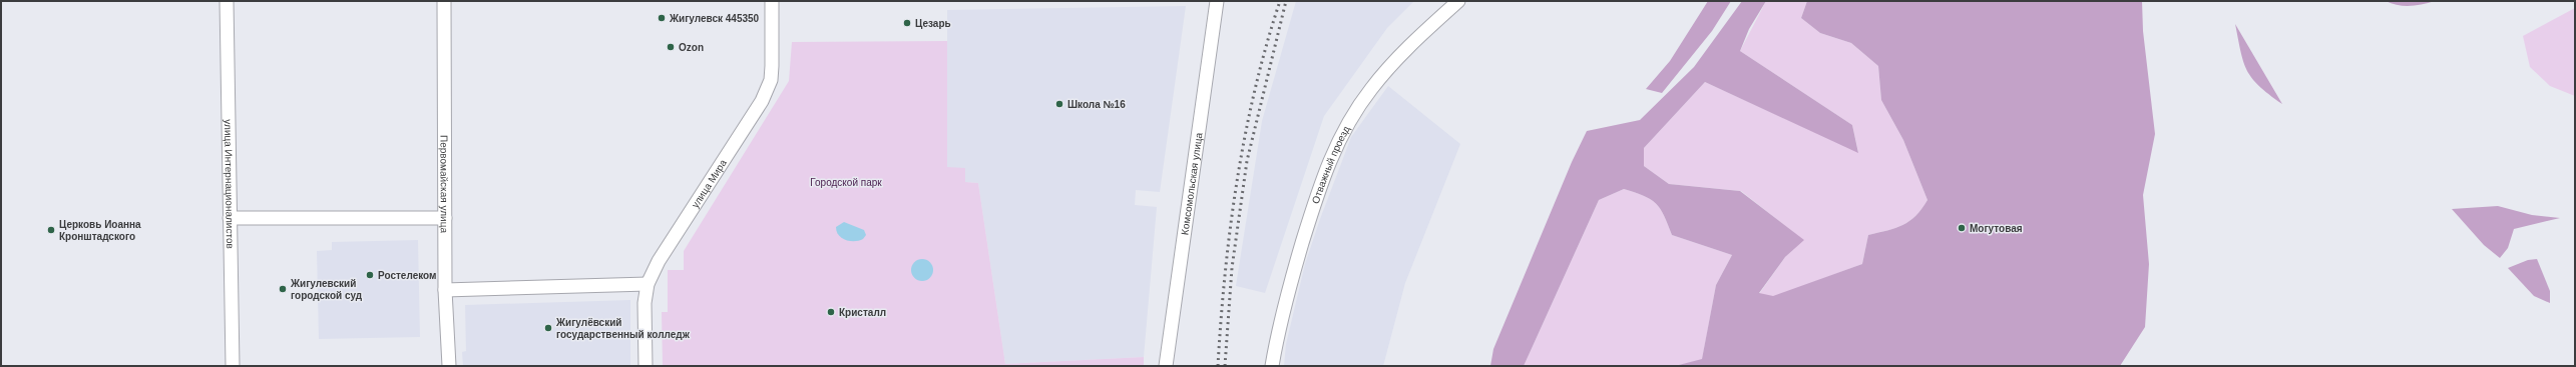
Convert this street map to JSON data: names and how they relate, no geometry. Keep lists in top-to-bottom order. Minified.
{"streets":{"street":["Отважный проезд","Комсомольская улица","улица Интернационалистов","Первомайская улица","улица Мира"]},"parks":["Городской парк"],"places":["Жигулевск 445350","Цезарь","Ozon","Школа №16","Могутовая","Церковь Иоанна Кронштадского","Ростелеком","Жигулевский городской суд","Кристалл","Жигулёвский государственный колледж"]}
